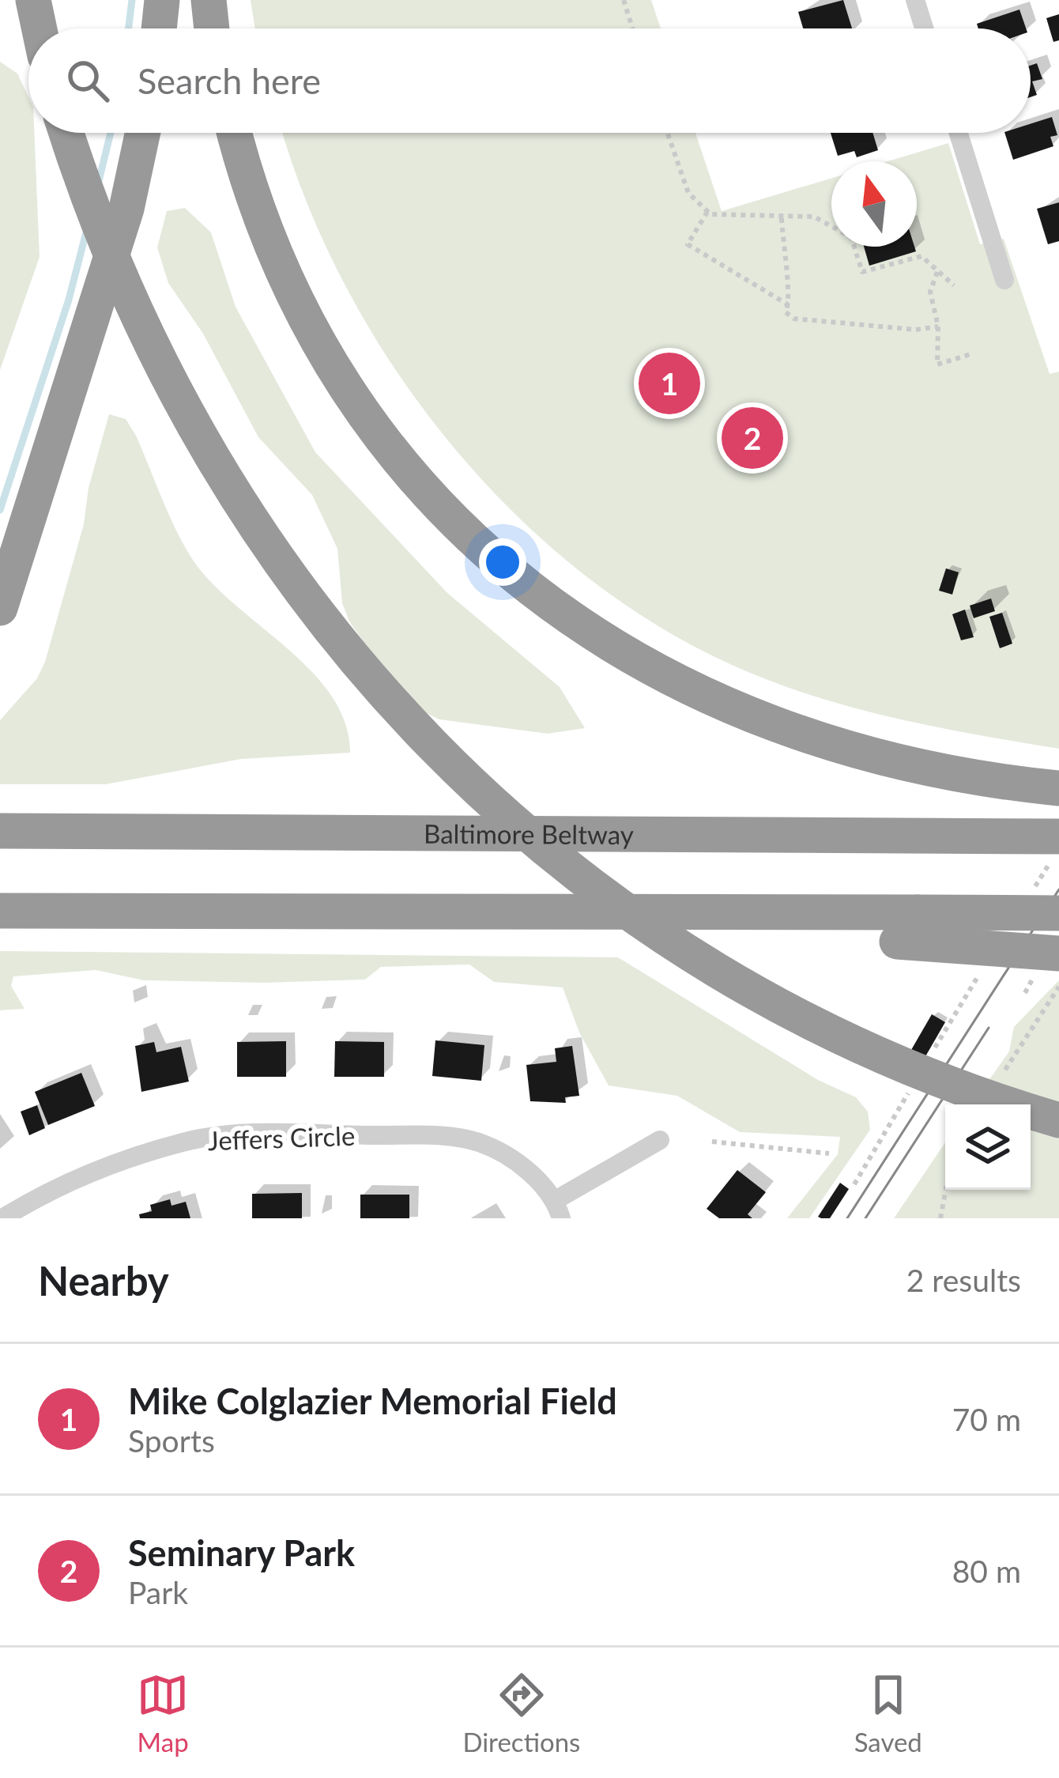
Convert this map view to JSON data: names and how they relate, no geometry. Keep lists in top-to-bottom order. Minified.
{"streets":{"highway":["Baltimore Beltway"],"street":["Jeffers Circle"]},"north":"top","page":{"search":"Search here","pins":["1","2"],"heading":["Nearby","2 results"],"list":[{"mark":"1","name":"Mike Colglazier Memorial Field","note":"Sports","value":"70 m"},{"mark":"2","name":"Seminary Park","note":"Park","value":"80 m"}],"nav":["Map","Directions","Saved"]}}
